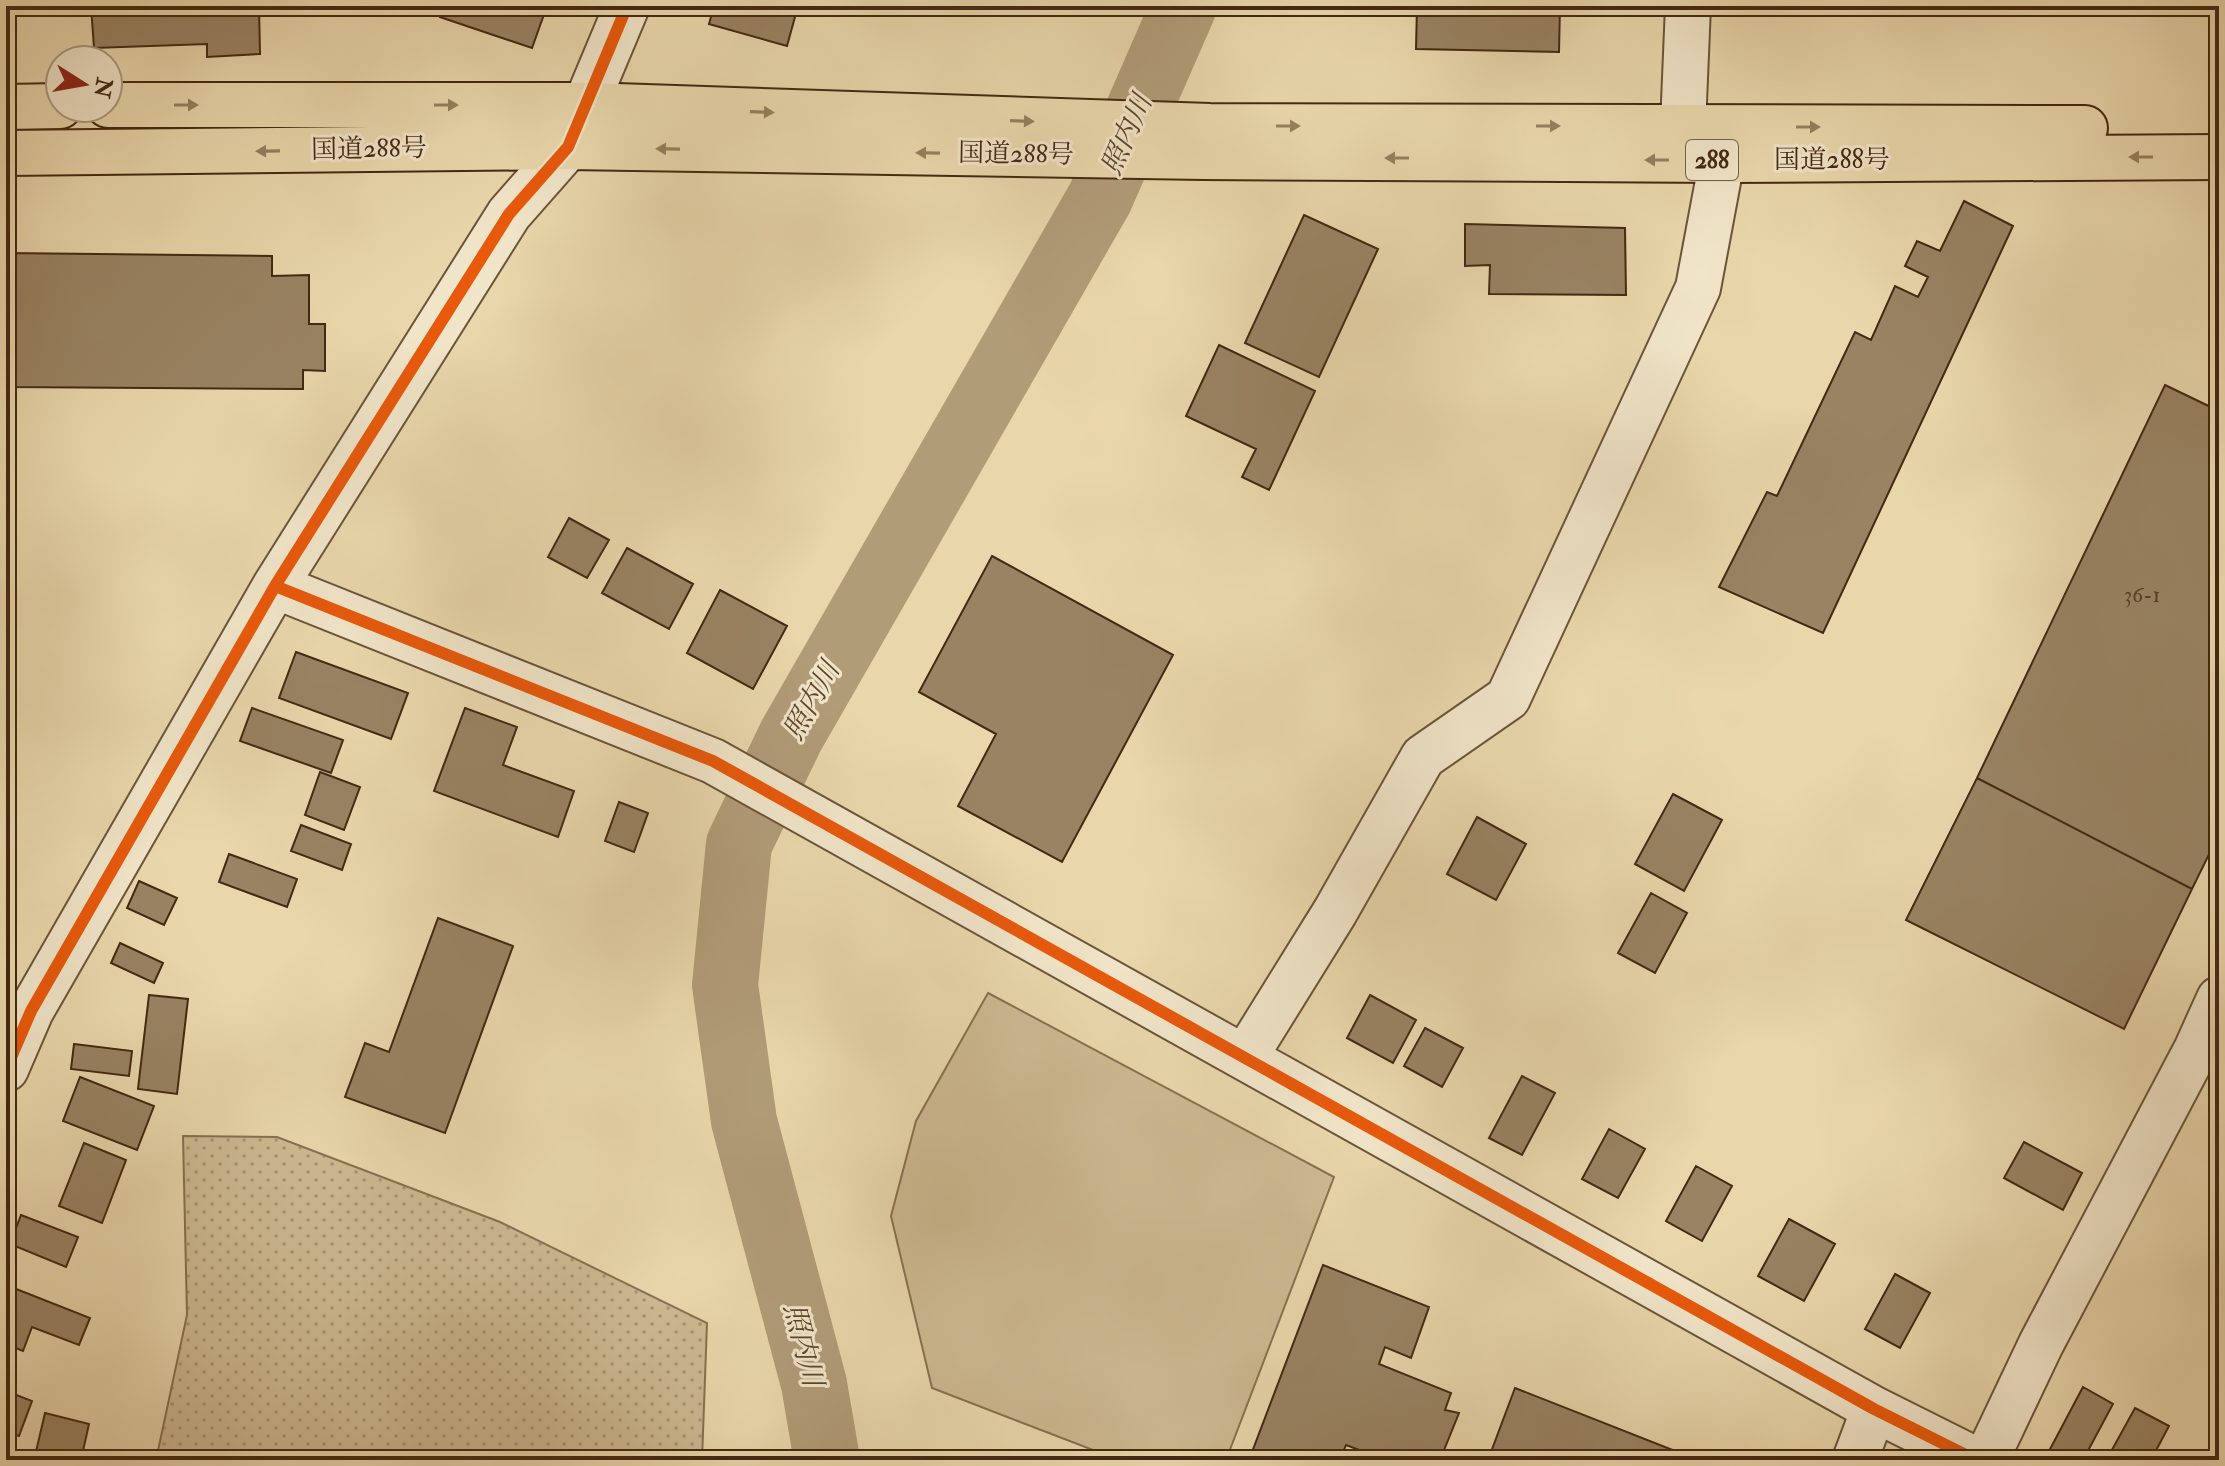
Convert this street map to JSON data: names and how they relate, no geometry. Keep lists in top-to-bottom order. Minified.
{"streets":{"highway":["国道288号","288"]},"water":["照内川"],"house_numbers":["36-1"],"north":"right"}
